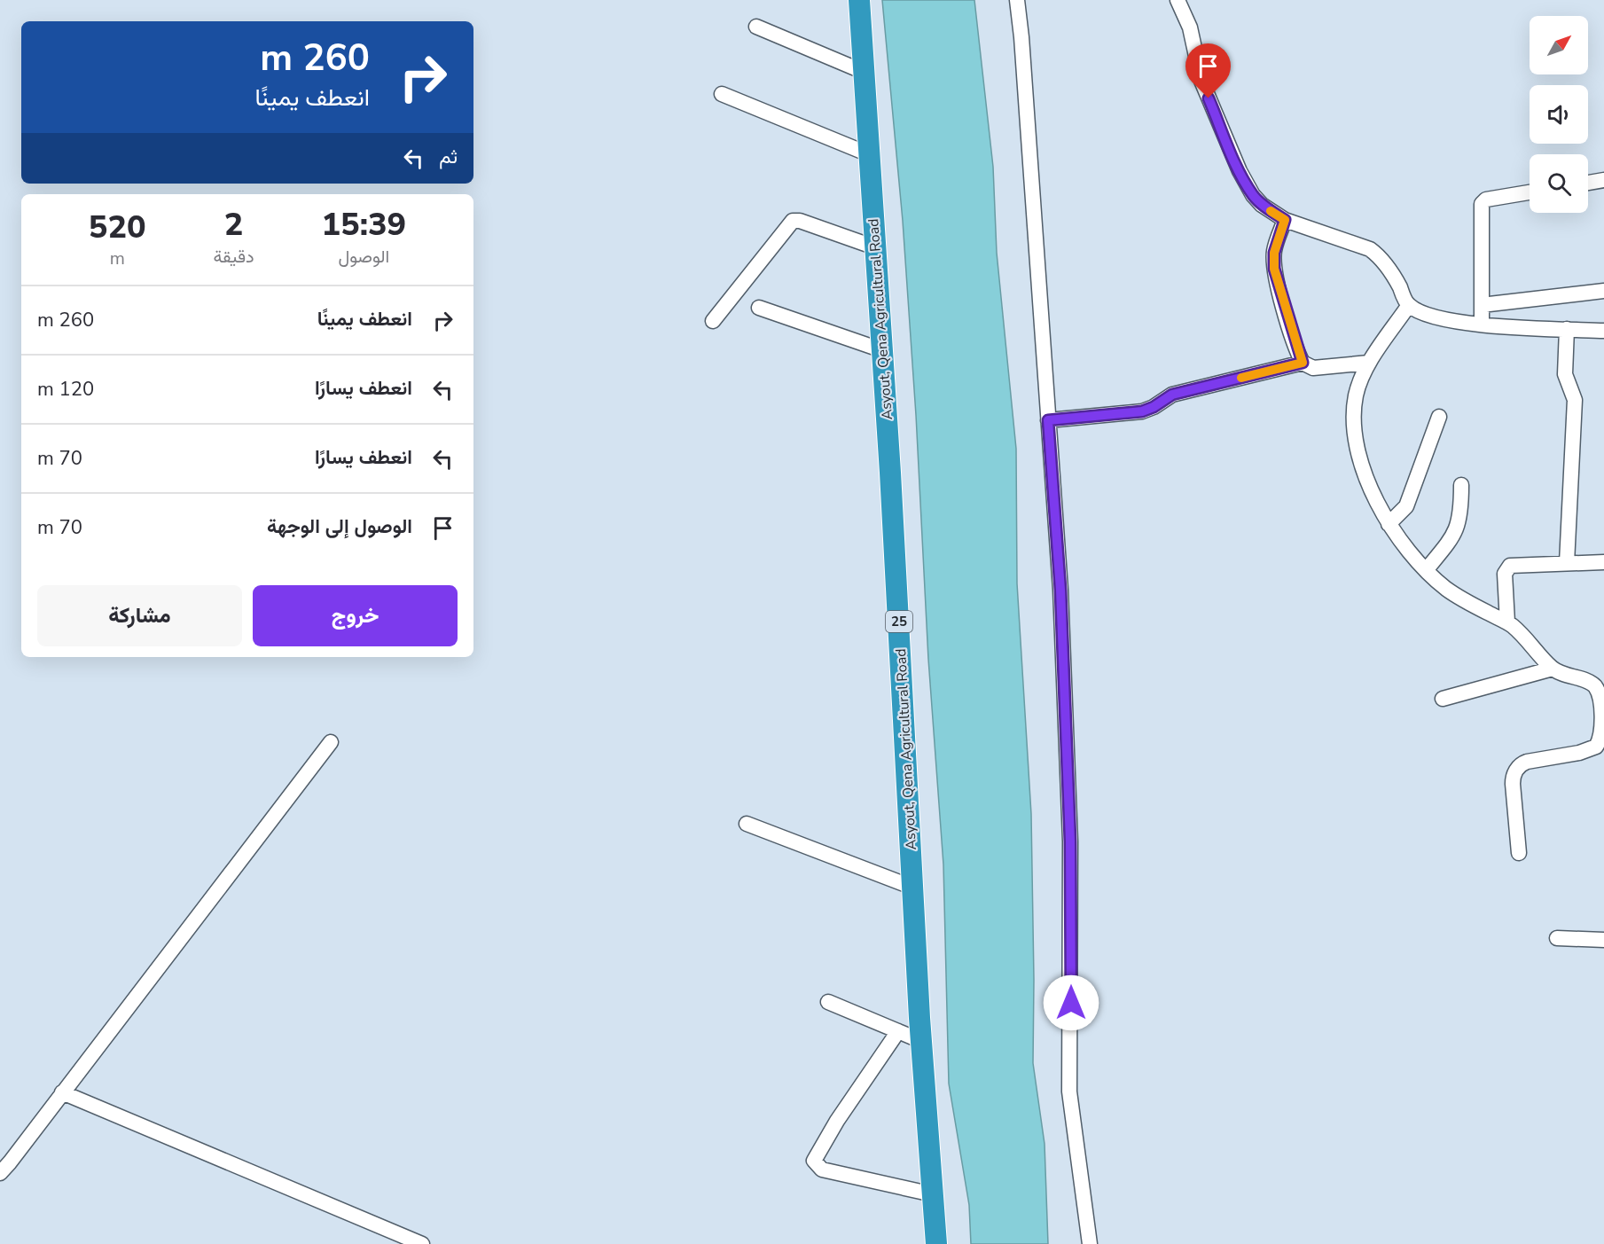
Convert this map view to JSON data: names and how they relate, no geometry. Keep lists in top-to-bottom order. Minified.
{"streets":{"highway":["Asyout, Qena Agricultural Road","25"]},"north":"top right","page":{"turn":["260 m","انعطف يمينًا"],"then":"ثم","eta":["15:39","الوصول","2","دقيقة","520","m"],"list":[{"name":"انعطف يمينًا","value":"260 m"},{"name":"انعطف يسارًا","value":"120 m"},{"name":"انعطف يسارًا","value":"70 m"},{"name":"الوصول إلى الوجهة","value":"70 m"}],"buttons":["خروج","مشاركة"]}}
